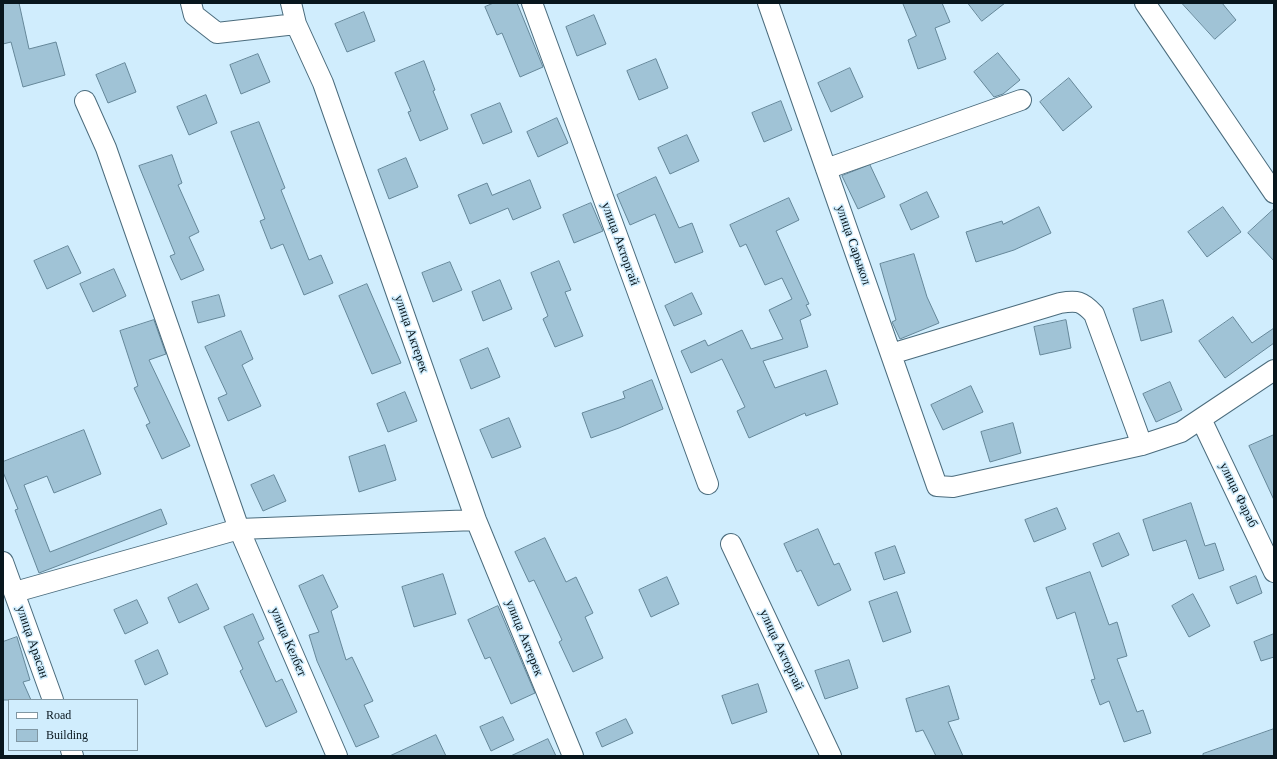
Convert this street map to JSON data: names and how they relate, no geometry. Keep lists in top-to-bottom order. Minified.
{"streets":{"street":["улица Акторгай","улица Сарыкол","улица Актерек","улица Фараб","улица Арасан","улица Келбет"]},"legend":["Road","Building"]}
